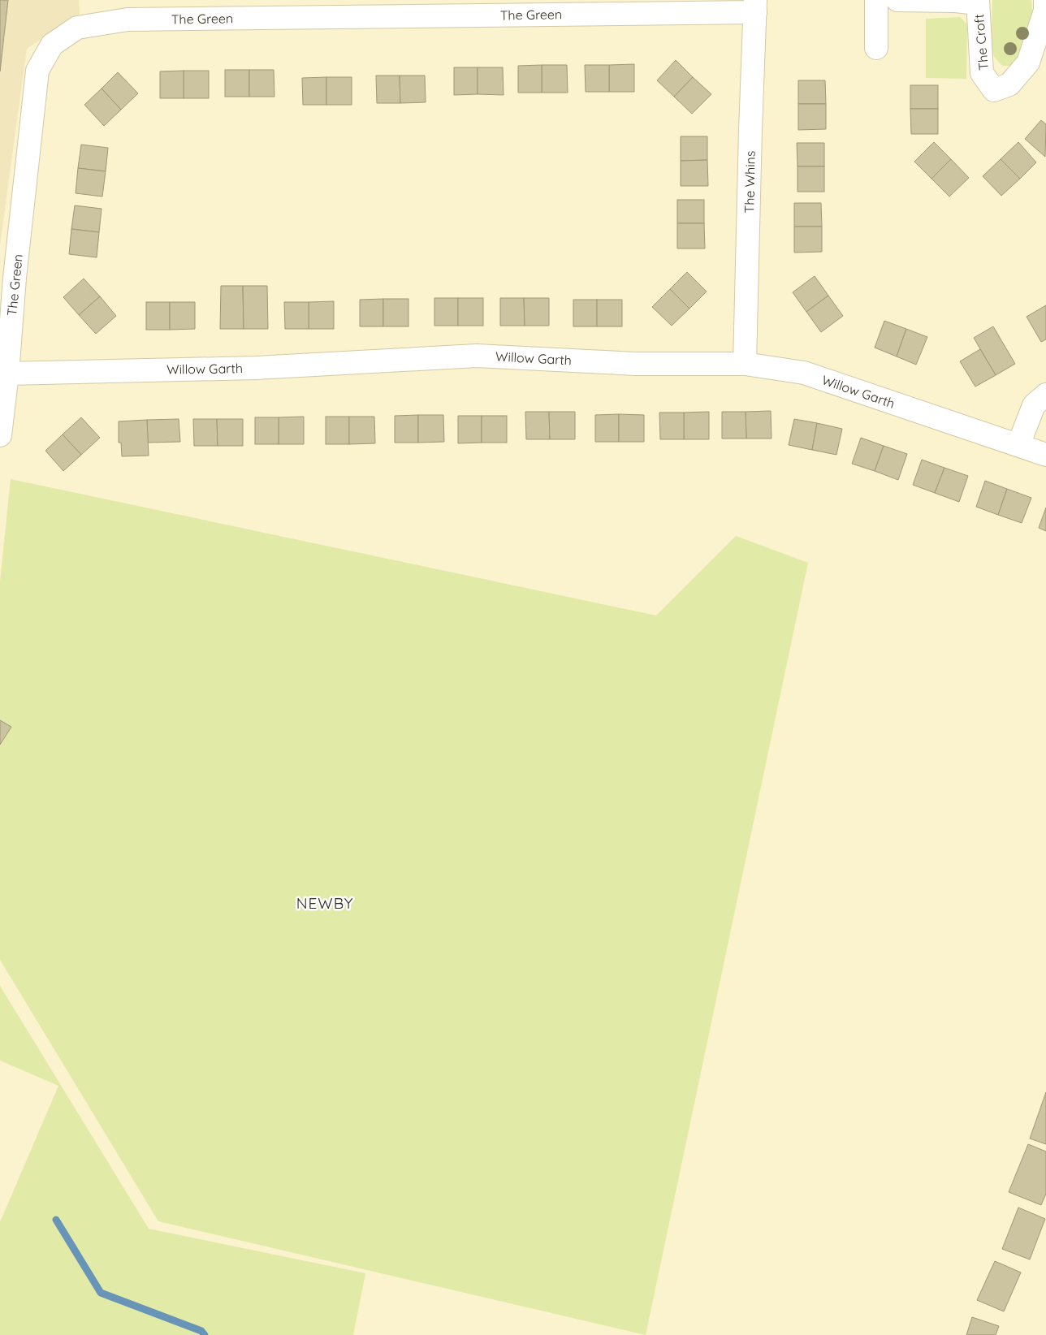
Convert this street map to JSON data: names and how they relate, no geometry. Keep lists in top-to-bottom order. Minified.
{"streets":{"street":["The Green","The Croft","The Whins","Willow Garth"]},"crossings":[["The Green","The Whins"],["The Green","Willow Garth"],["The Whins","Willow Garth"]],"districts":["NEWBY"]}
